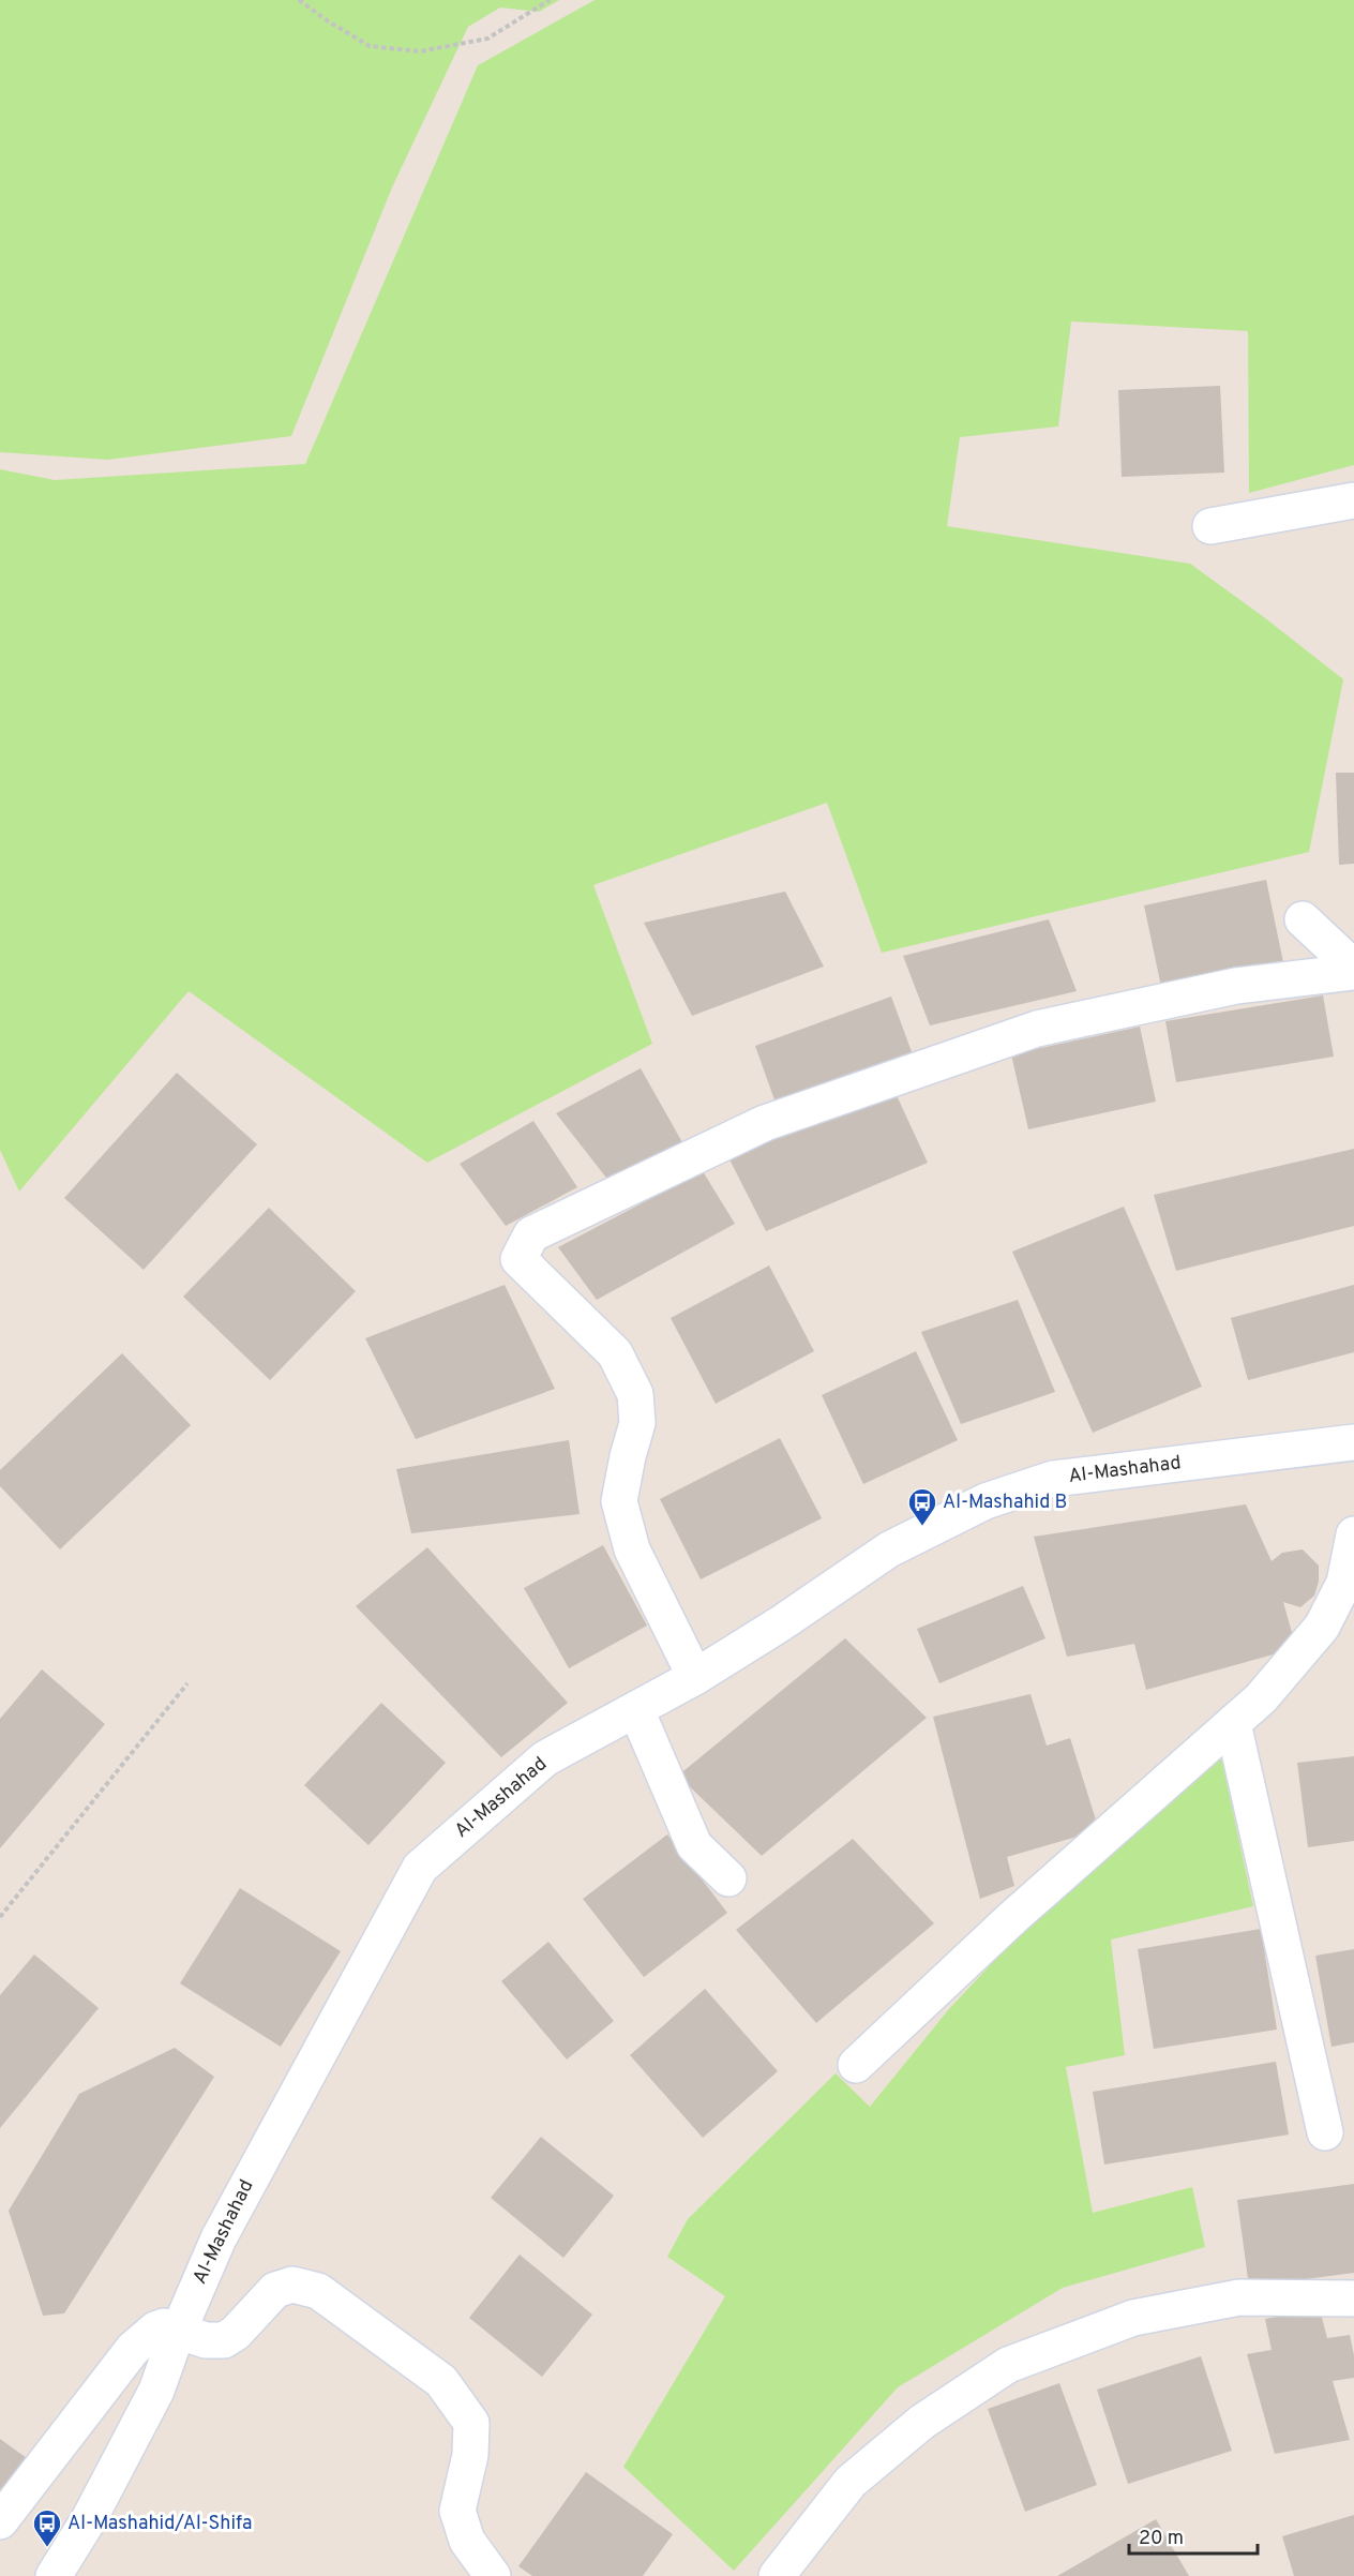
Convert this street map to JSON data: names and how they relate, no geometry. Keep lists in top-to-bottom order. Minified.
{"streets":{"street":["Al-Mashahad"]},"places":{"bus stop":["Al-Mashahid B","Al-Mashahid/Al-Shifa"]},"scale_bar":"20 m"}
